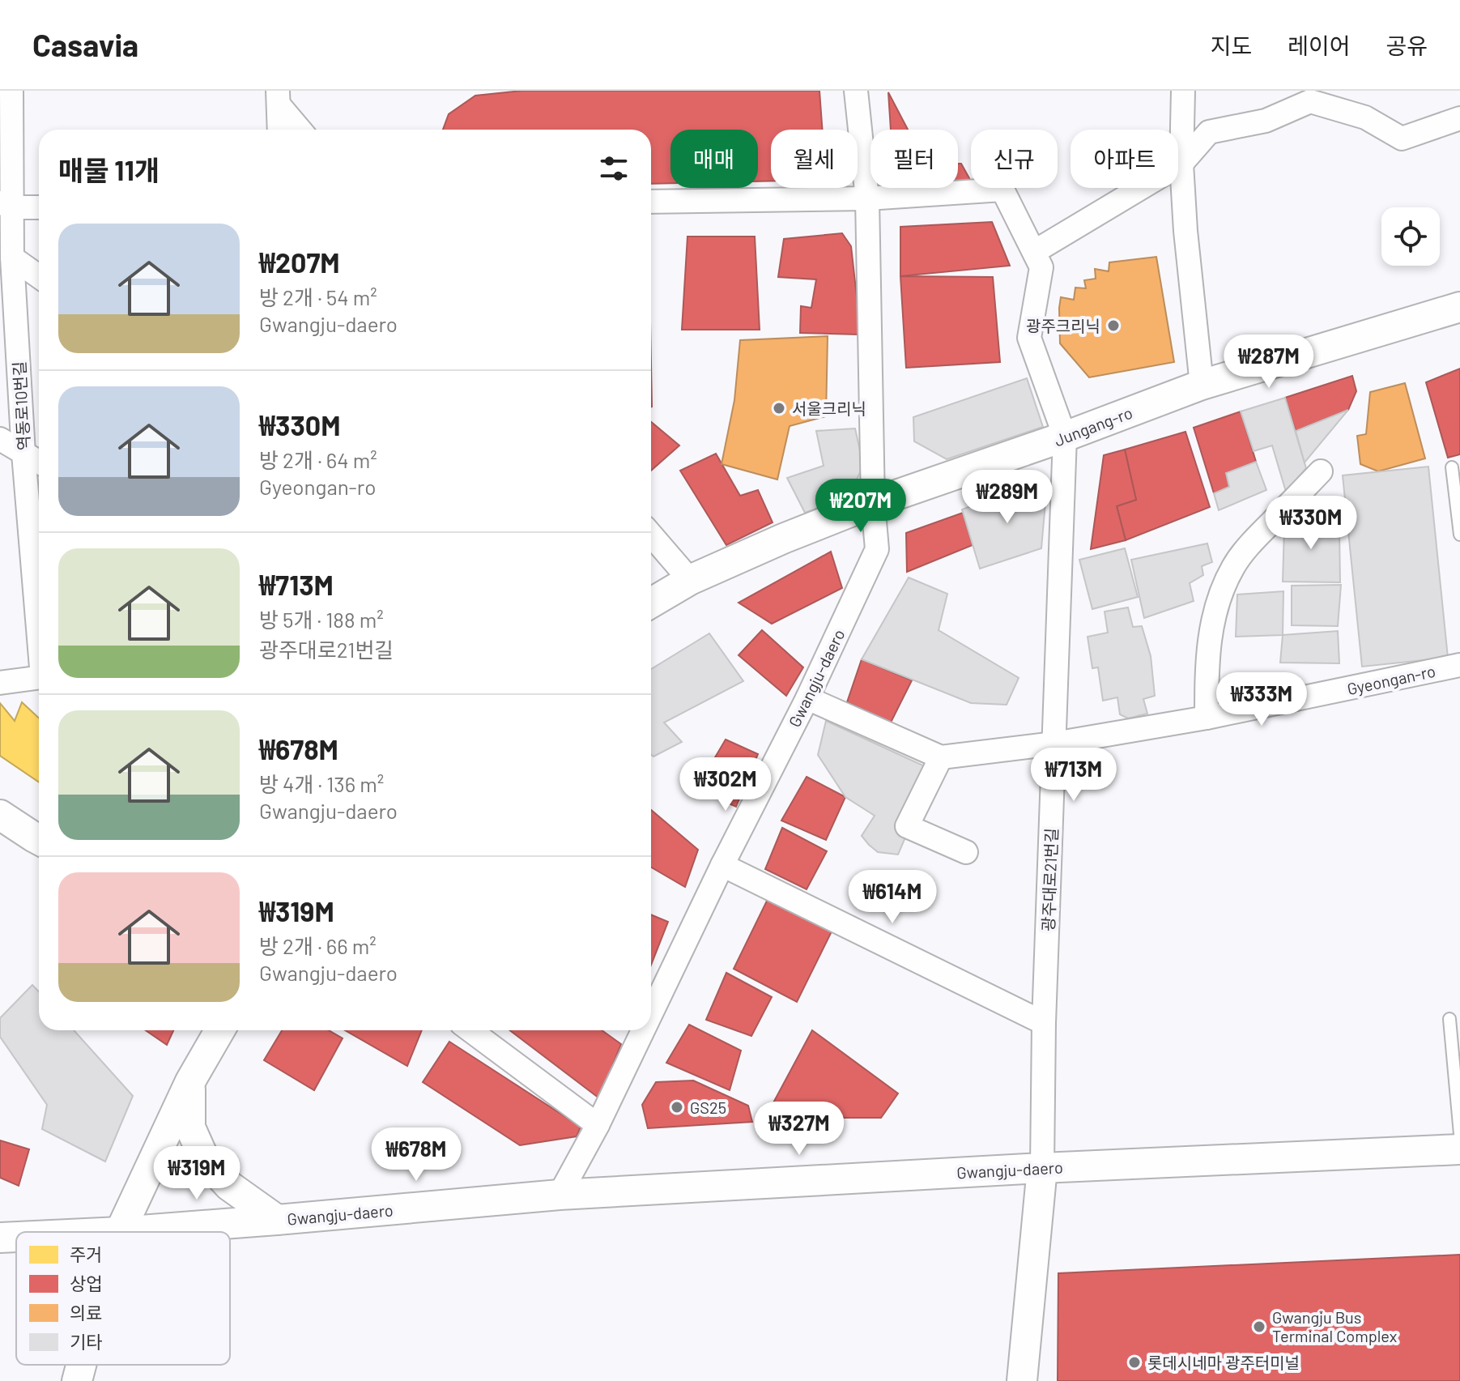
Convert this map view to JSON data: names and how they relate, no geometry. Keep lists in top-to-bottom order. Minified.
{"streets":{"street":["역동로10번길","Jungang-ro","Gwangju-daero","Gyeongan-ro","광주대로21번길"]},"crossings":[["Jungang-ro","Gwangju-daero"],["Jungang-ro","광주대로21번길"],["Gwangju-daero","광주대로21번길"],["Gyeongan-ro","광주대로21번길"]],"places":["광주크리닉","서울크리닉","GS25","Gwangju Bus Terminal Complex","롯데시네마 광주터미널"],"legend":["주거","상업","의료","기타"],"page":{"header":"Casavia","nav":["지도","레이어","공유"],"chip":["매매","월세","필터","신규","아파트"],"heading":"매물 11개","list":[{"name":"₩207M","note":"방 2개 · 54 m² · Gwangju-daero"},{"name":"₩330M","note":"방 2개 · 64 m² · Gyeongan-ro"},{"name":"₩713M","note":"방 5개 · 188 m² · 광주대로21번길"},{"name":"₩678M","note":"방 4개 · 136 m² · Gwangju-daero"},{"name":"₩319M","note":"방 2개 · 66 m² · Gwangju-daero"}],"price":["₩287M","₩289M","₩207M","₩330M","₩333M","₩713M","₩302M","₩614M","₩327M","₩678M","₩319M"]}}
